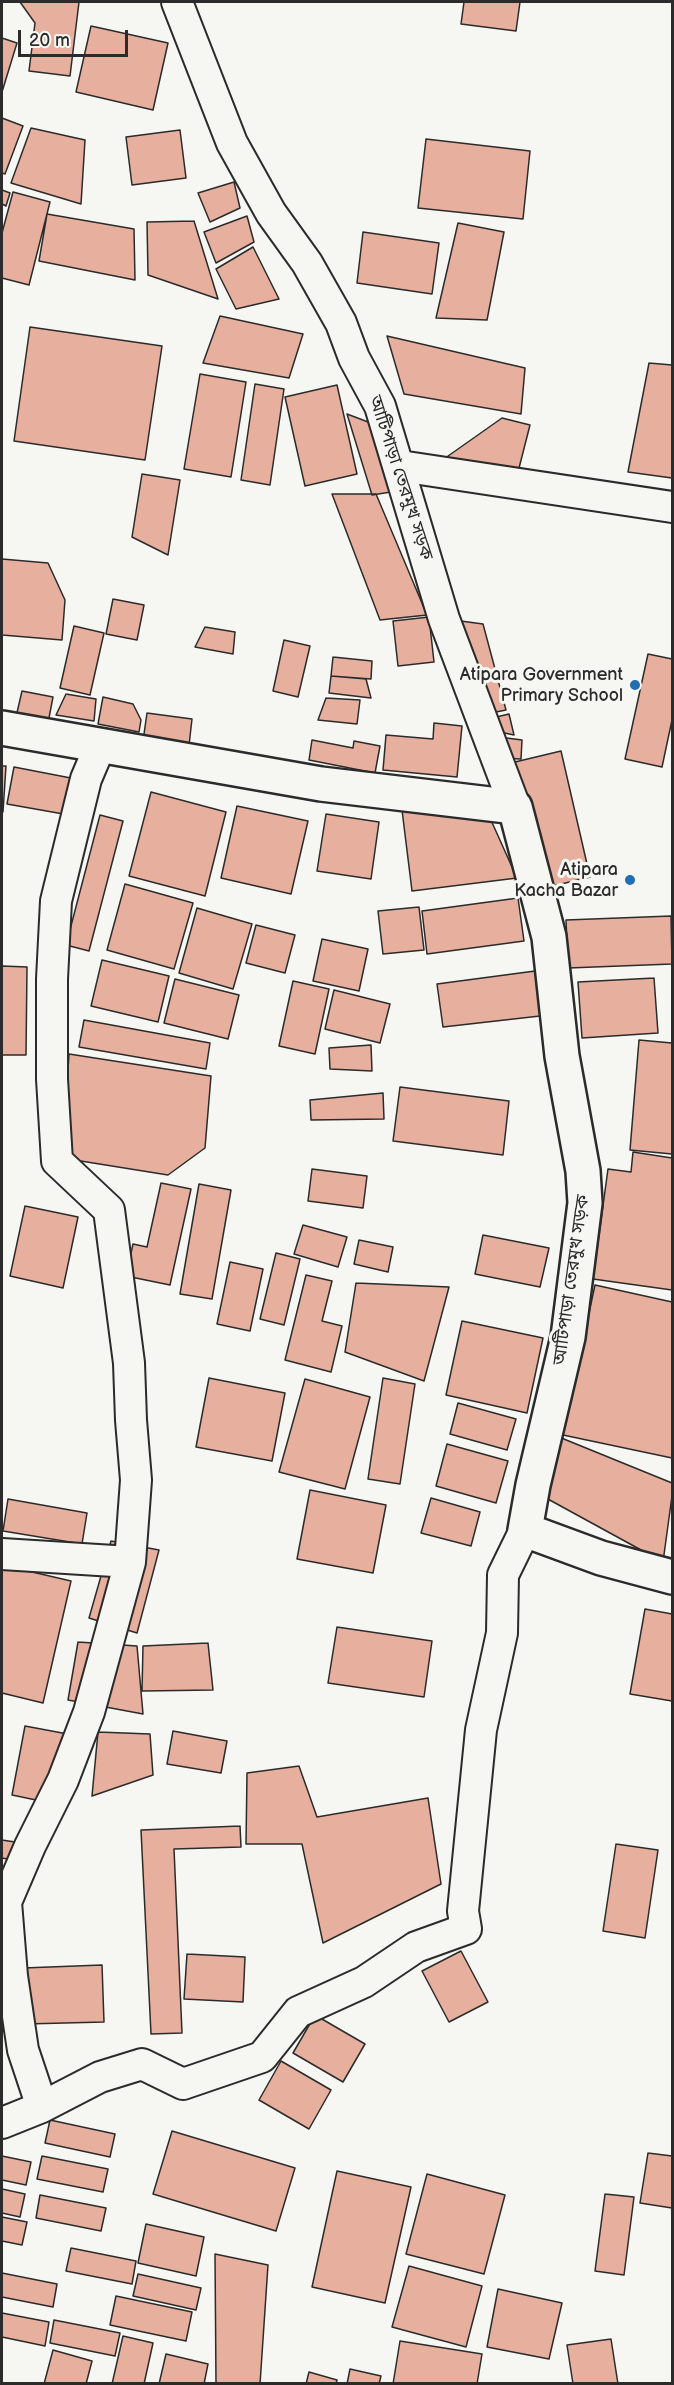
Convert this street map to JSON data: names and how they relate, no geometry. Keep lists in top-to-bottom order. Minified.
{"streets":{"main road":["আটিপাড়া তেরমুখ সড়ক"]},"places":["Atipara Government Primary School","Atipara Kacha Bazar"],"scale_bar":"20 m"}
